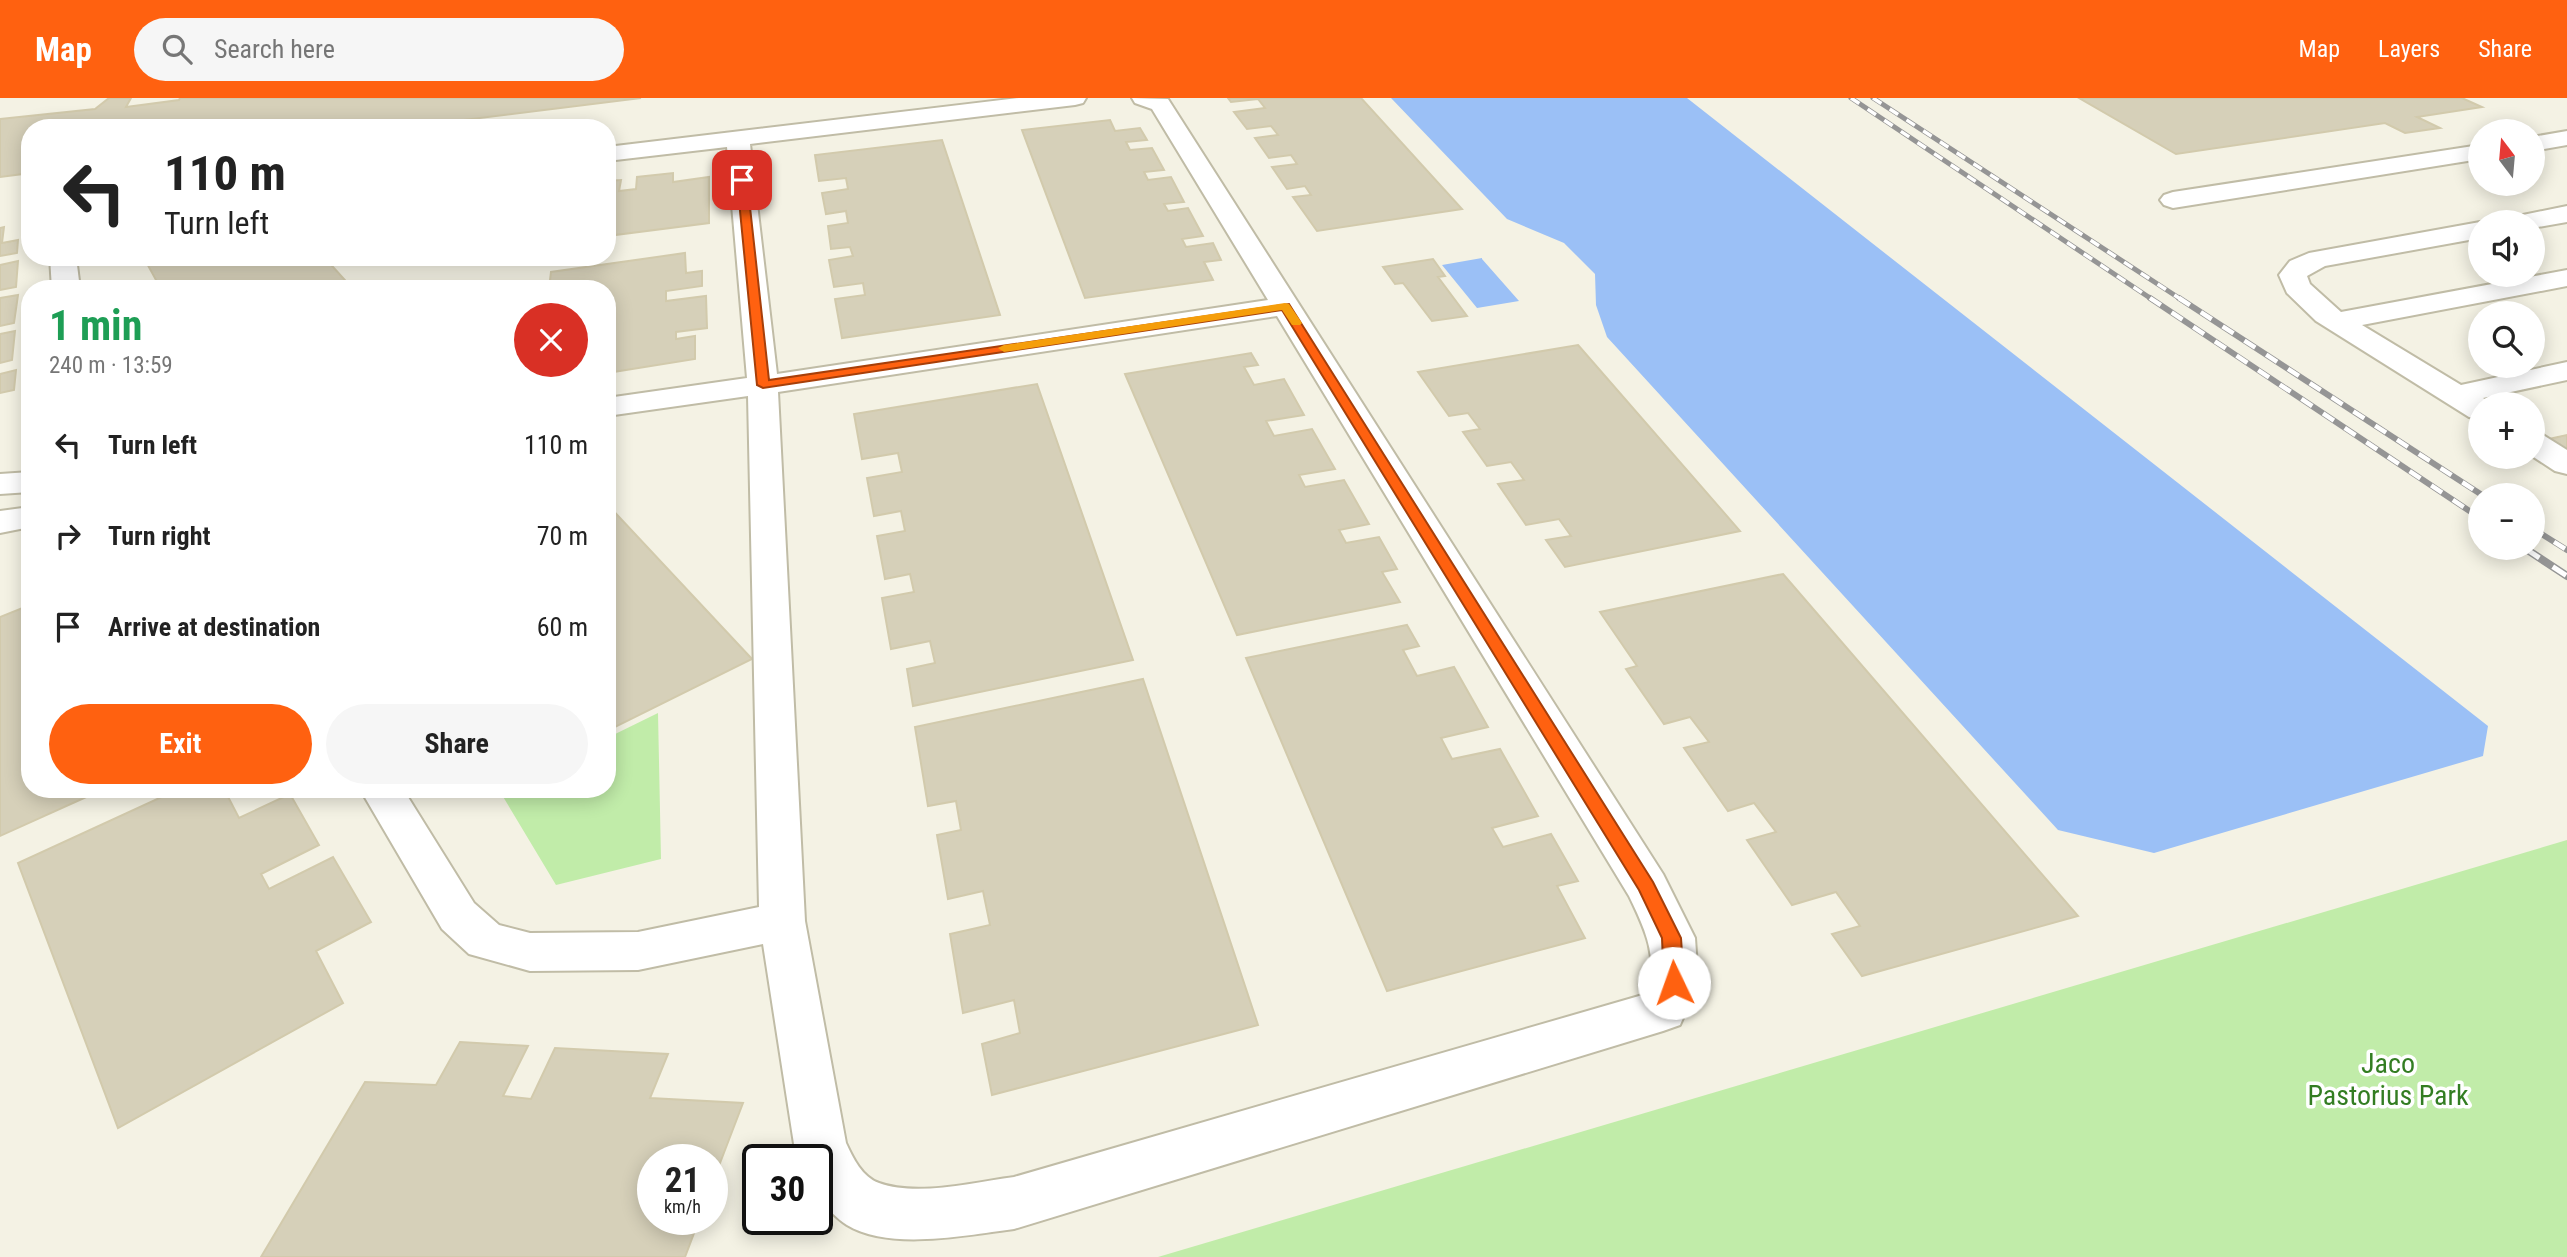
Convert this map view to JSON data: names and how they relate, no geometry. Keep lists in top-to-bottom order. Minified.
{"parks":["Jaco Pastorius Park"],"north":"top","page":{"header":"Map","search":"Search here","nav":["Map","Layers","Share"],"map_buttons":["+","−"],"turn":["110 m","Turn left"],"heading":["1 min","240 m · 13:59"],"list":[{"name":"Turn left","value":"110 m"},{"name":"Turn right","value":"70 m"},{"name":"Arrive at destination","value":"60 m"}],"buttons":["Exit","Share"],"speed":"21 km/h","limit":"30"}}
